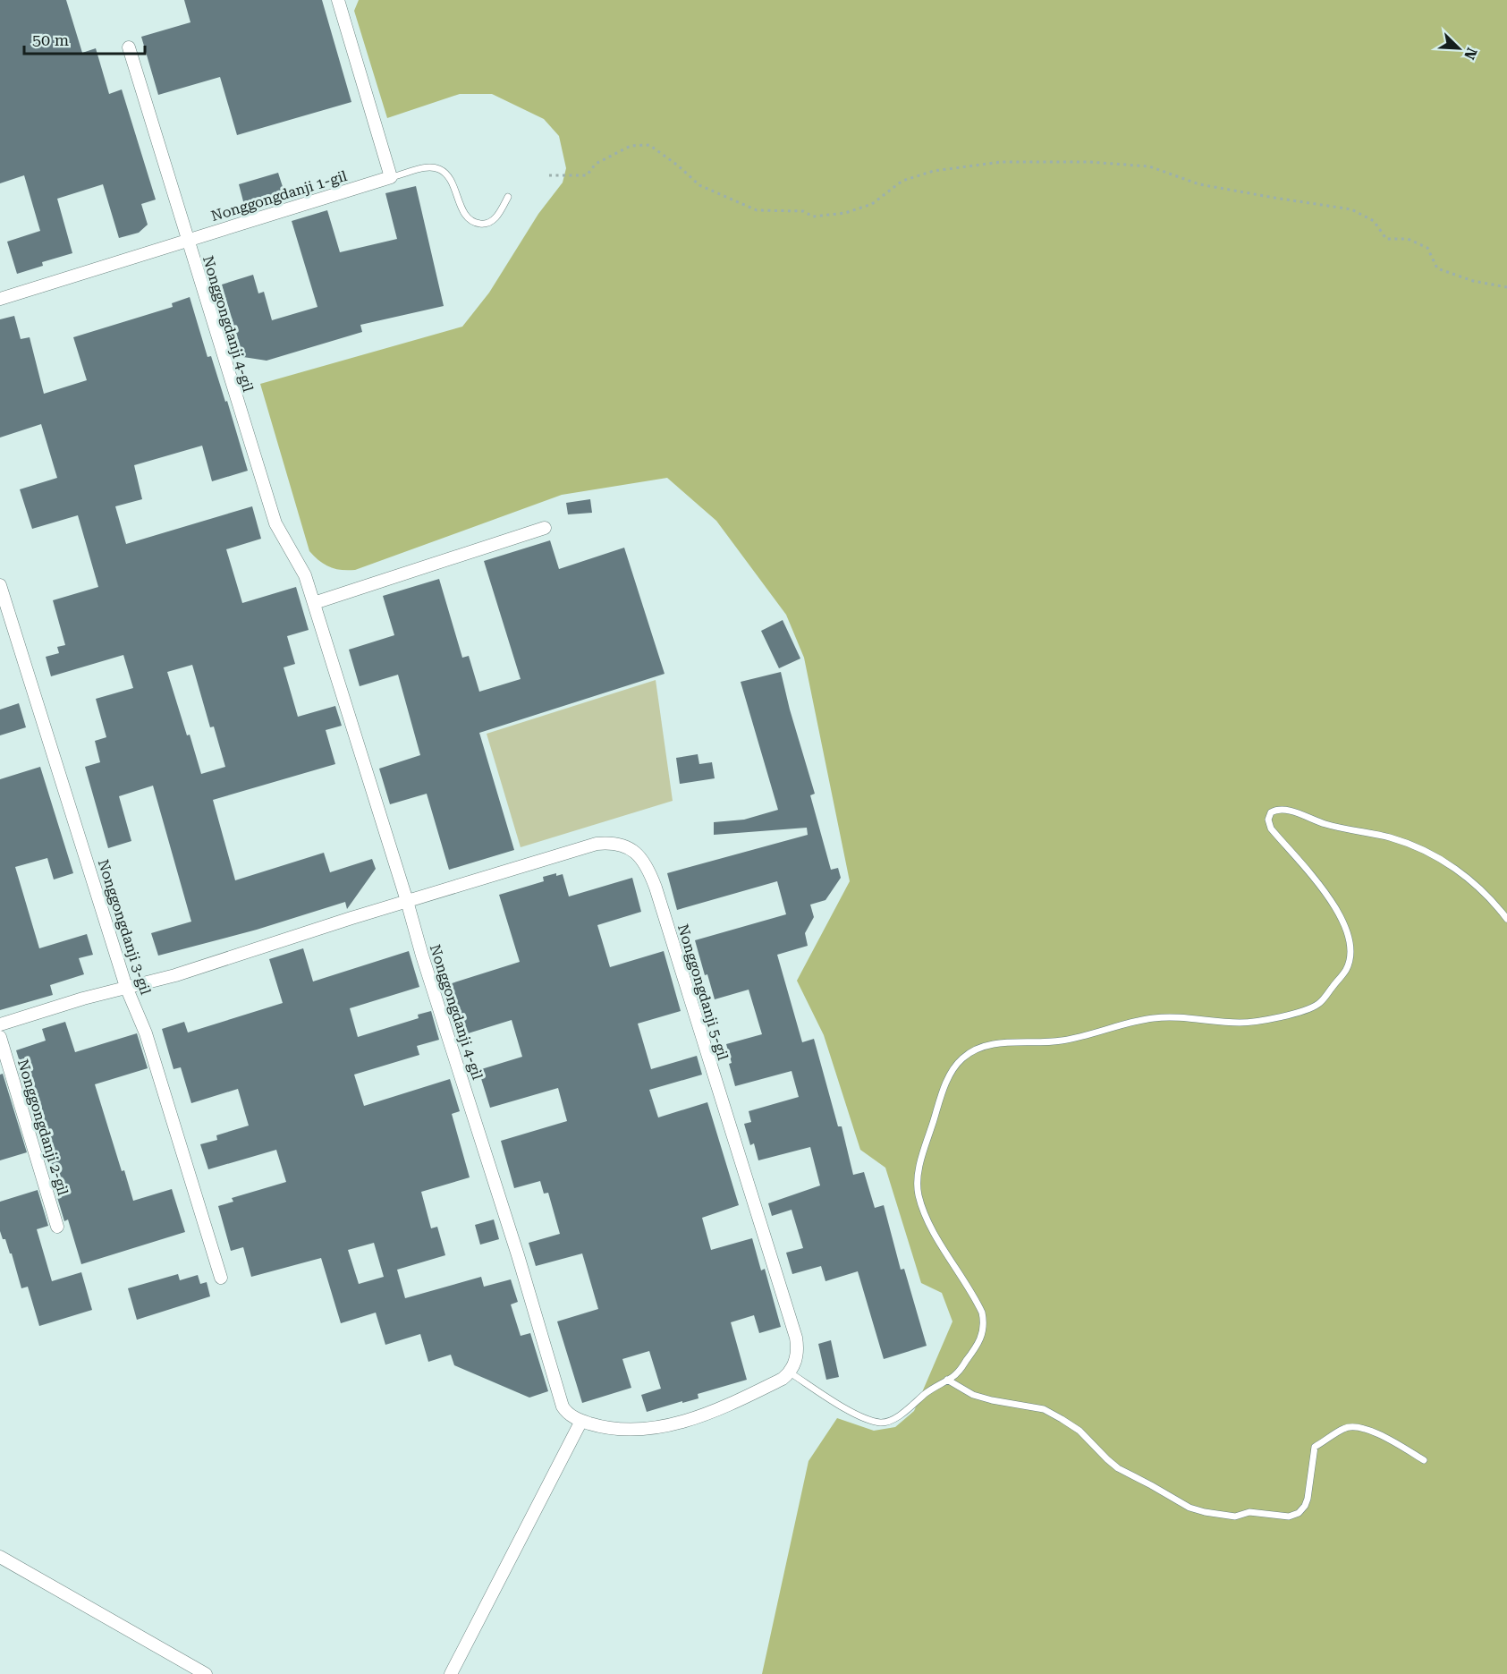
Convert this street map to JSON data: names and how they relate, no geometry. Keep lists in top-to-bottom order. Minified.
{"streets":{"street":["Nonggongdanji 1-gil","Nonggongdanji 4-gil","Nonggongdanji 3-gil","Nonggongdanji 5-gil","Nonggongdanji 2-gil"]},"crossings":[["Nonggongdanji 1-gil","Nonggongdanji 4-gil"],["Nonggongdanji 4-gil","Nonggongdanji 5-gil"],["Nonggongdanji 3-gil","Nonggongdanji 5-gil"]],"scale_bar":"50 m","north":"bottom right"}
